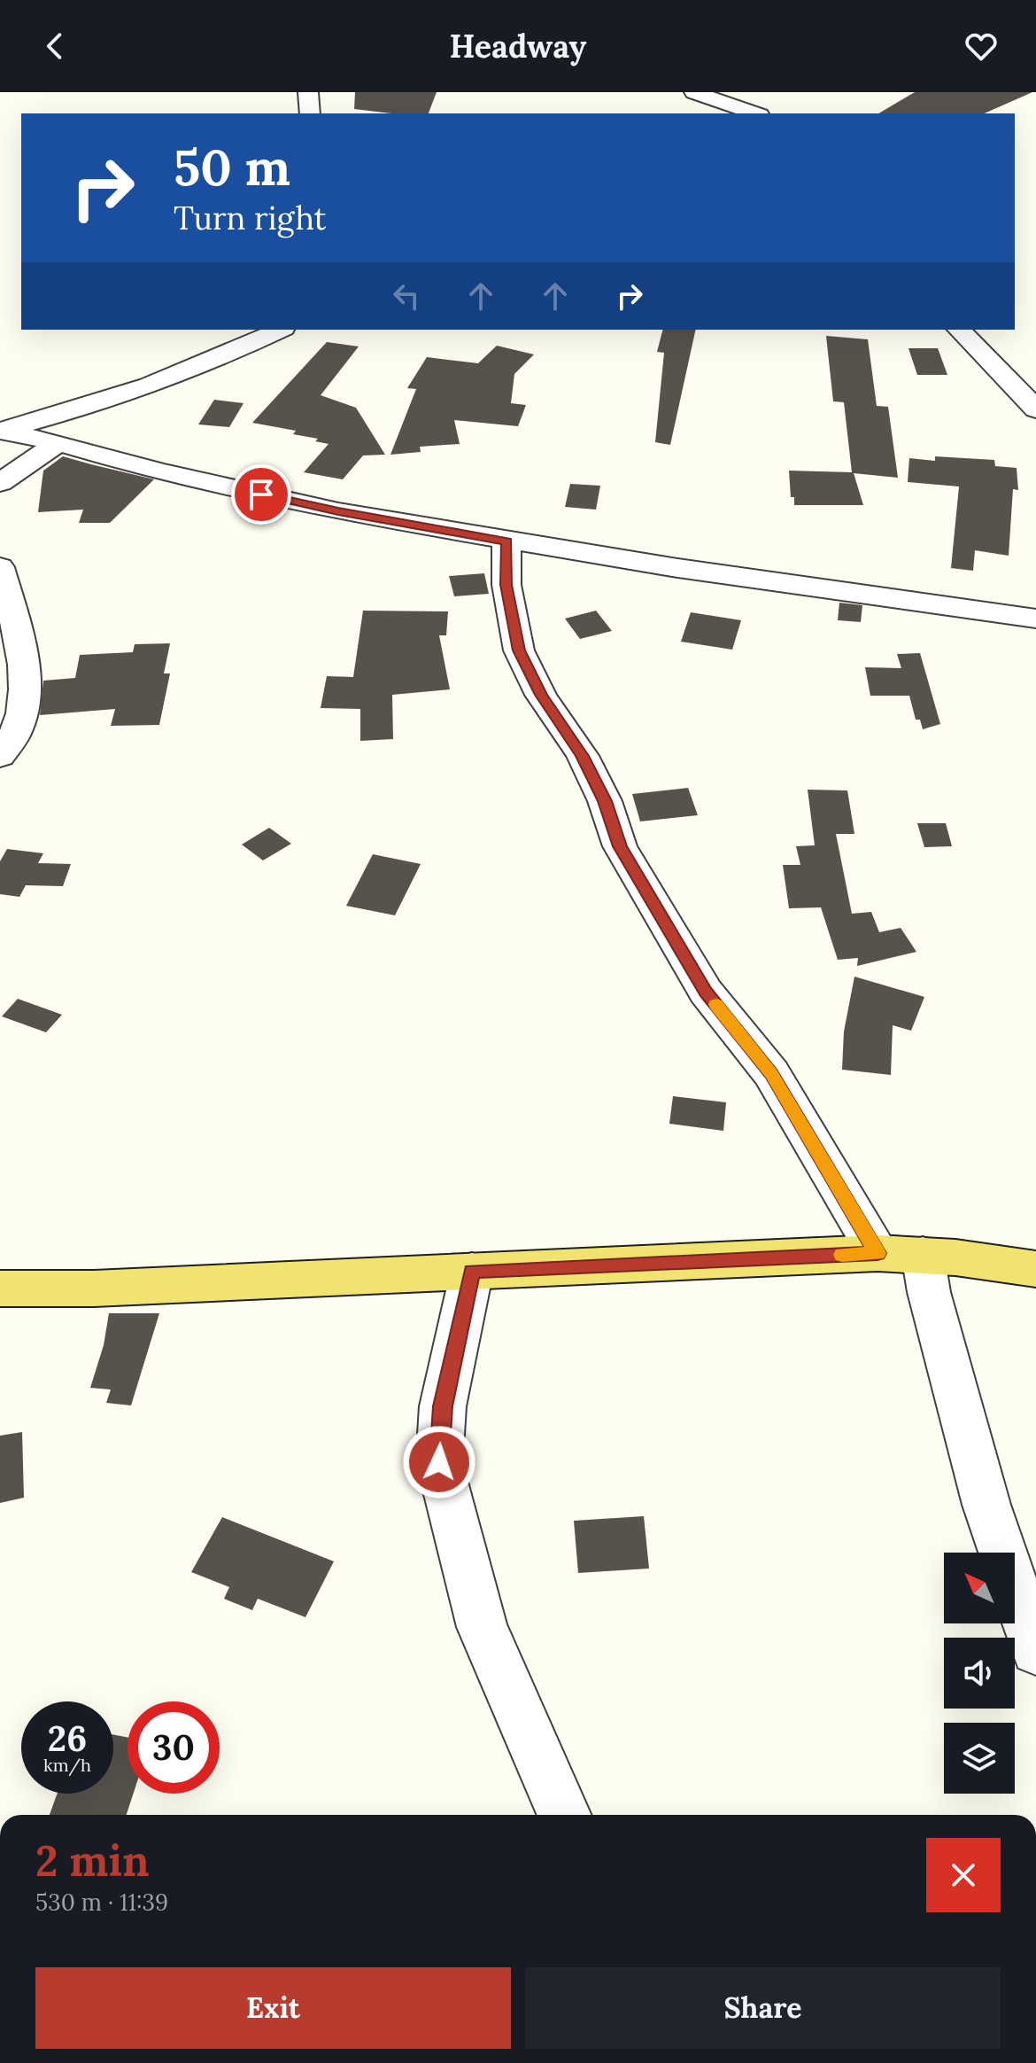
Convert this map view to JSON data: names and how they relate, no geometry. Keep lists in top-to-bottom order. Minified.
{"north":"top left","page":{"header":"Headway","turn":["50 m","Turn right"],"speed":"26 km/h","limit":"30","heading":["2 min","530 m · 11:39"],"buttons":["Exit","Share"]}}
